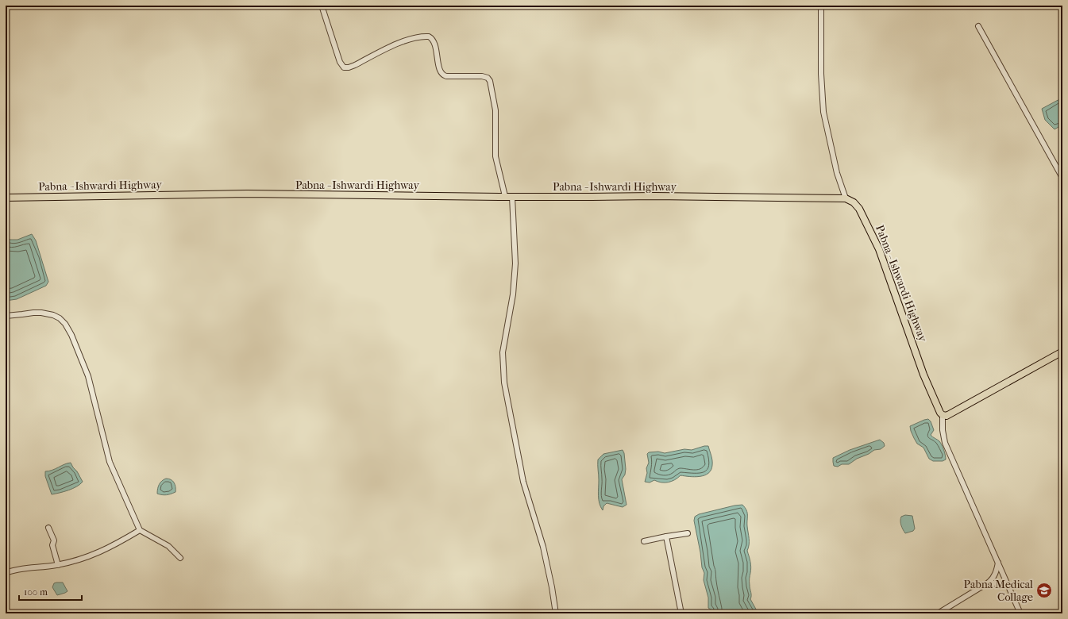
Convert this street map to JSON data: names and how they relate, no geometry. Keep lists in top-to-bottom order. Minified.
{"streets":{"main road":["Pabna - Ishwardi Highway"]},"places":{"school or university":["Pabna Medical Collage"]},"scale_bar":"100 m"}
